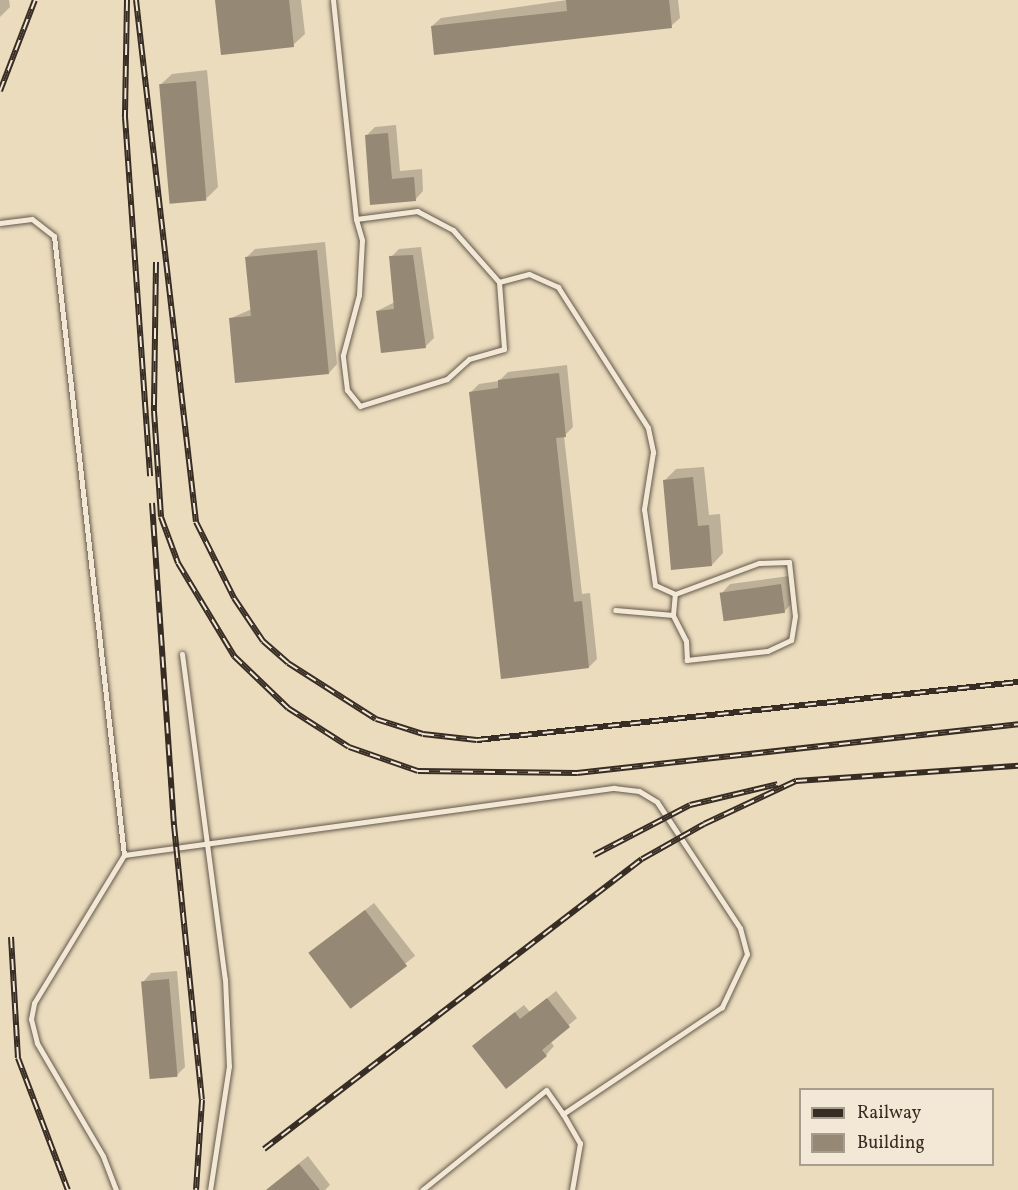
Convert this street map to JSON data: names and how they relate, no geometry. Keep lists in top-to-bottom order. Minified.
{"legend":["Railway","Building"]}
